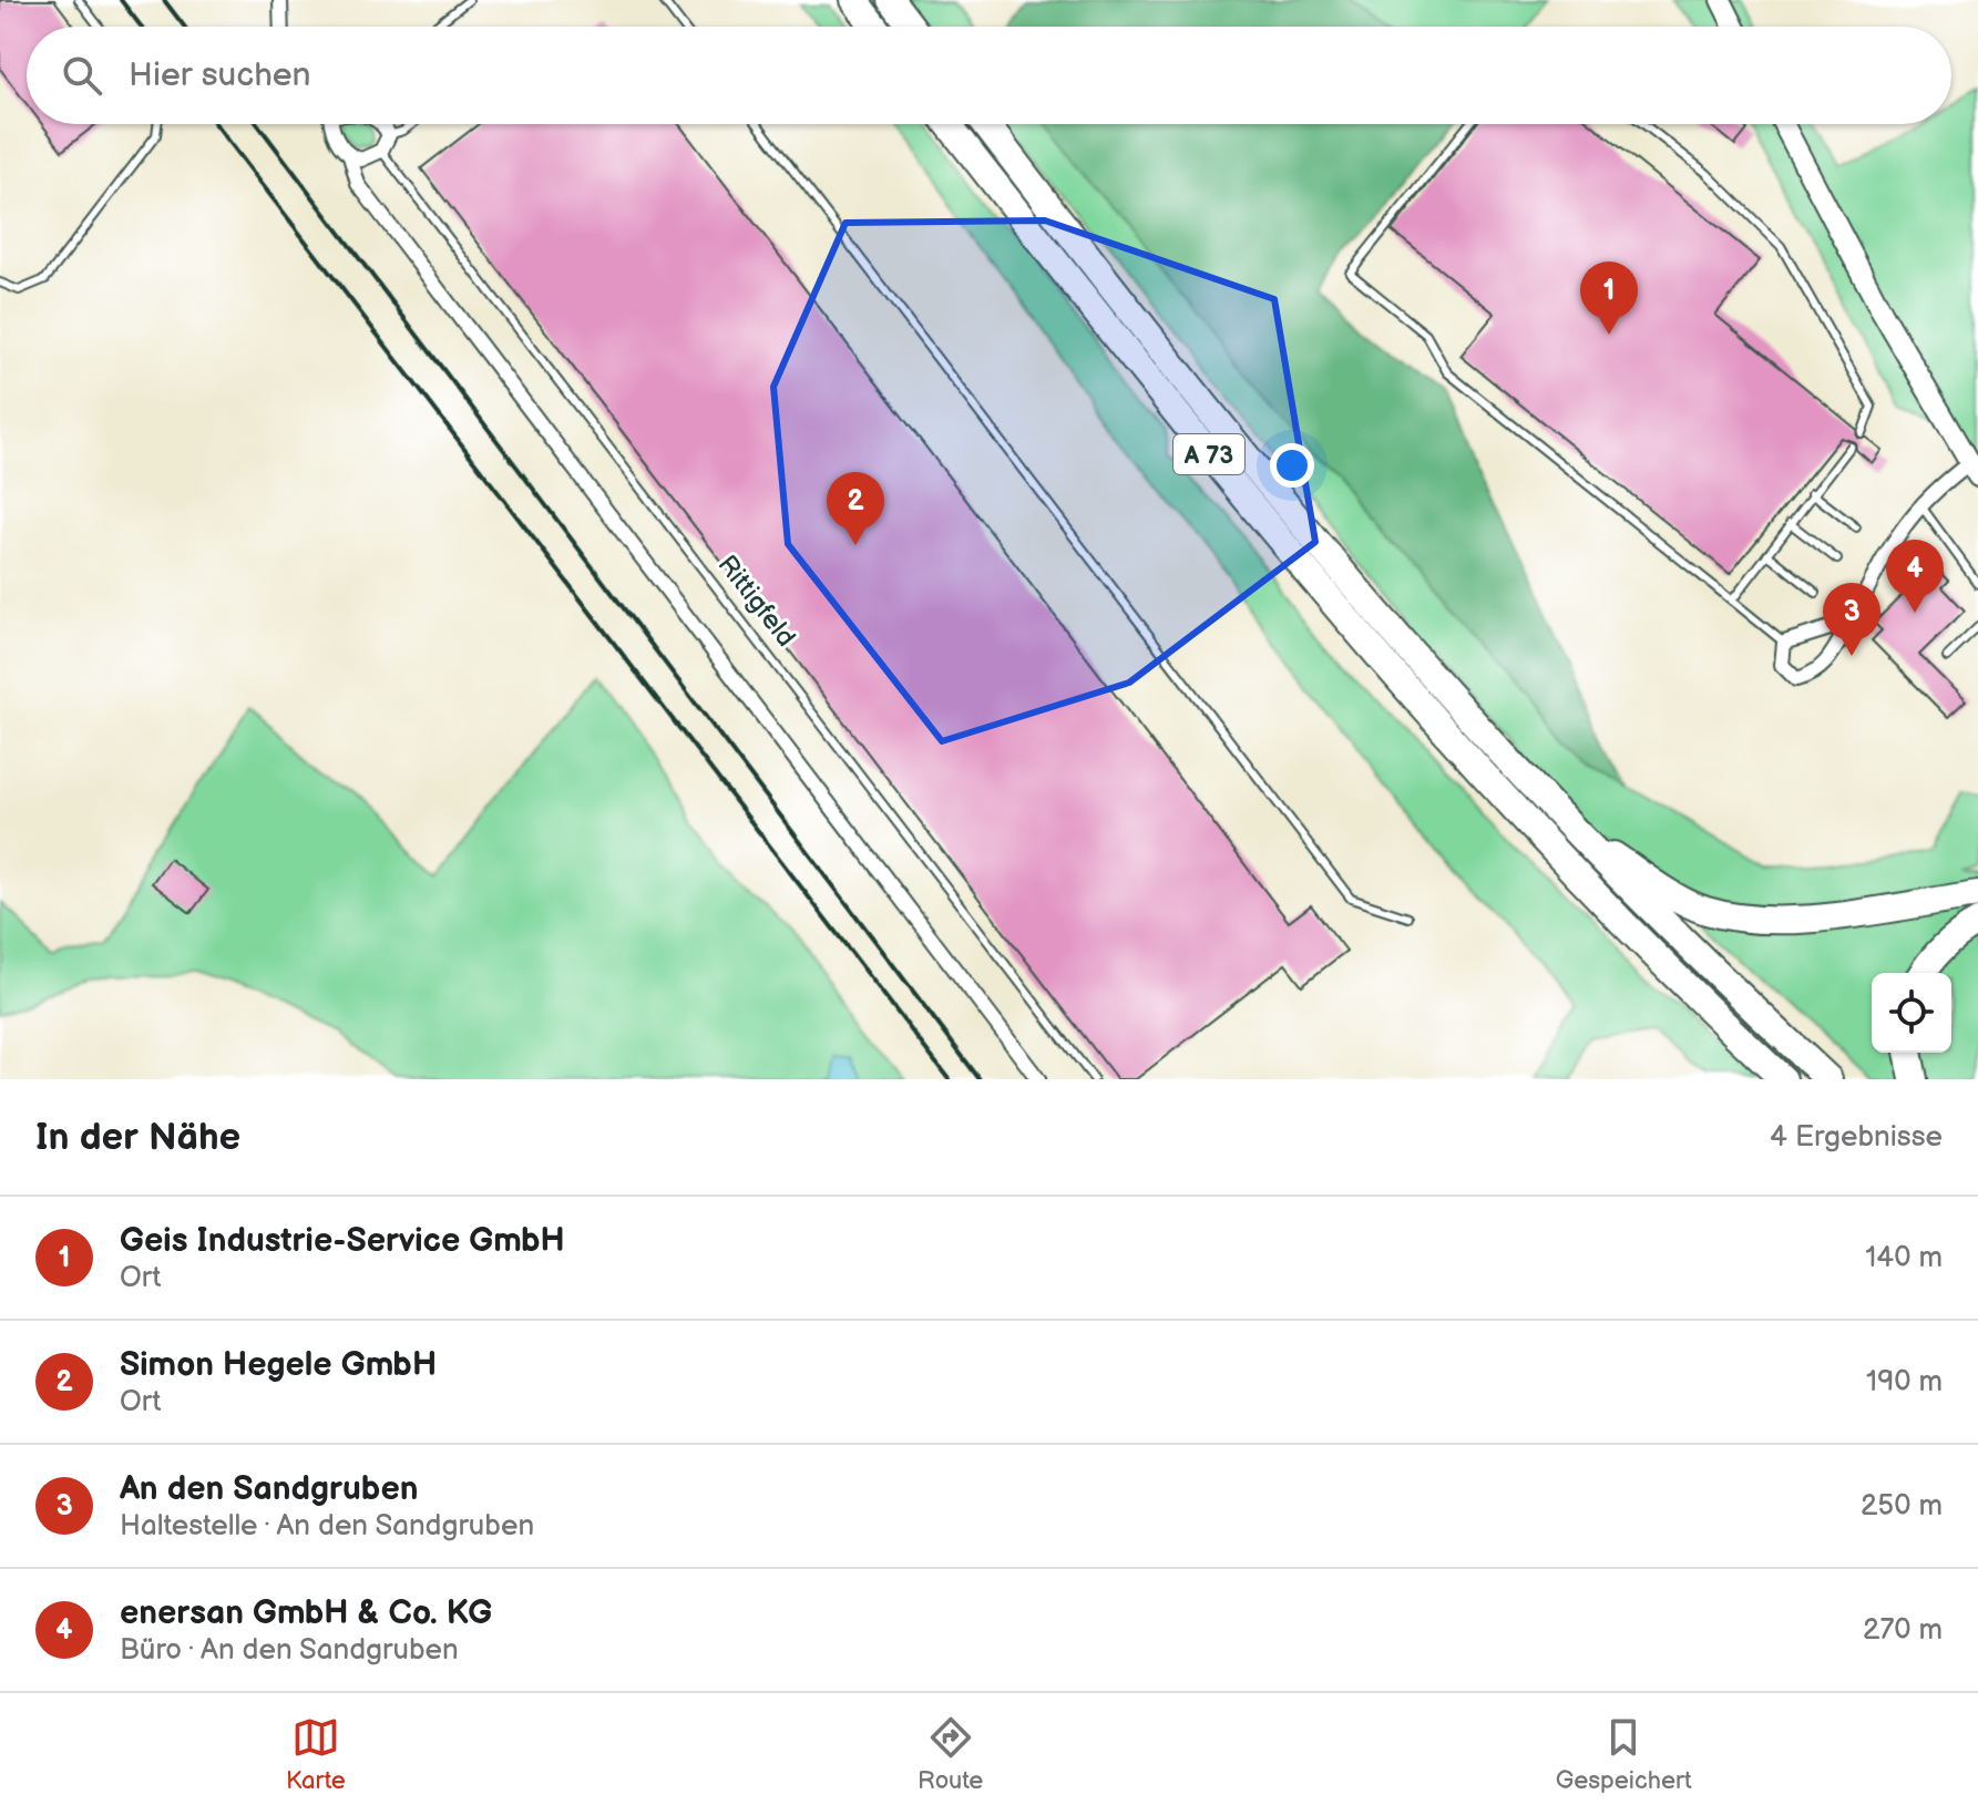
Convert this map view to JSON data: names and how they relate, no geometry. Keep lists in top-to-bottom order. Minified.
{"streets":{"highway":["A 73"],"lane":["Rittigfeld"]},"page":{"search":"Hier suchen","pins":["1","2","4","3"],"heading":["In der Nähe","4 Ergebnisse"],"list":[{"mark":"1","name":"Geis Industrie-Service GmbH","note":"Ort","value":"140 m"},{"mark":"2","name":"Simon Hegele GmbH","note":"Ort","value":"190 m"},{"mark":"3","name":"An den Sandgruben","note":"Haltestelle · An den Sandgruben","value":"250 m"},{"mark":"4","name":"enersan GmbH & Co. KG","note":"Büro · An den Sandgruben","value":"270 m"}],"nav":["Karte","Route","Gespeichert"]}}
